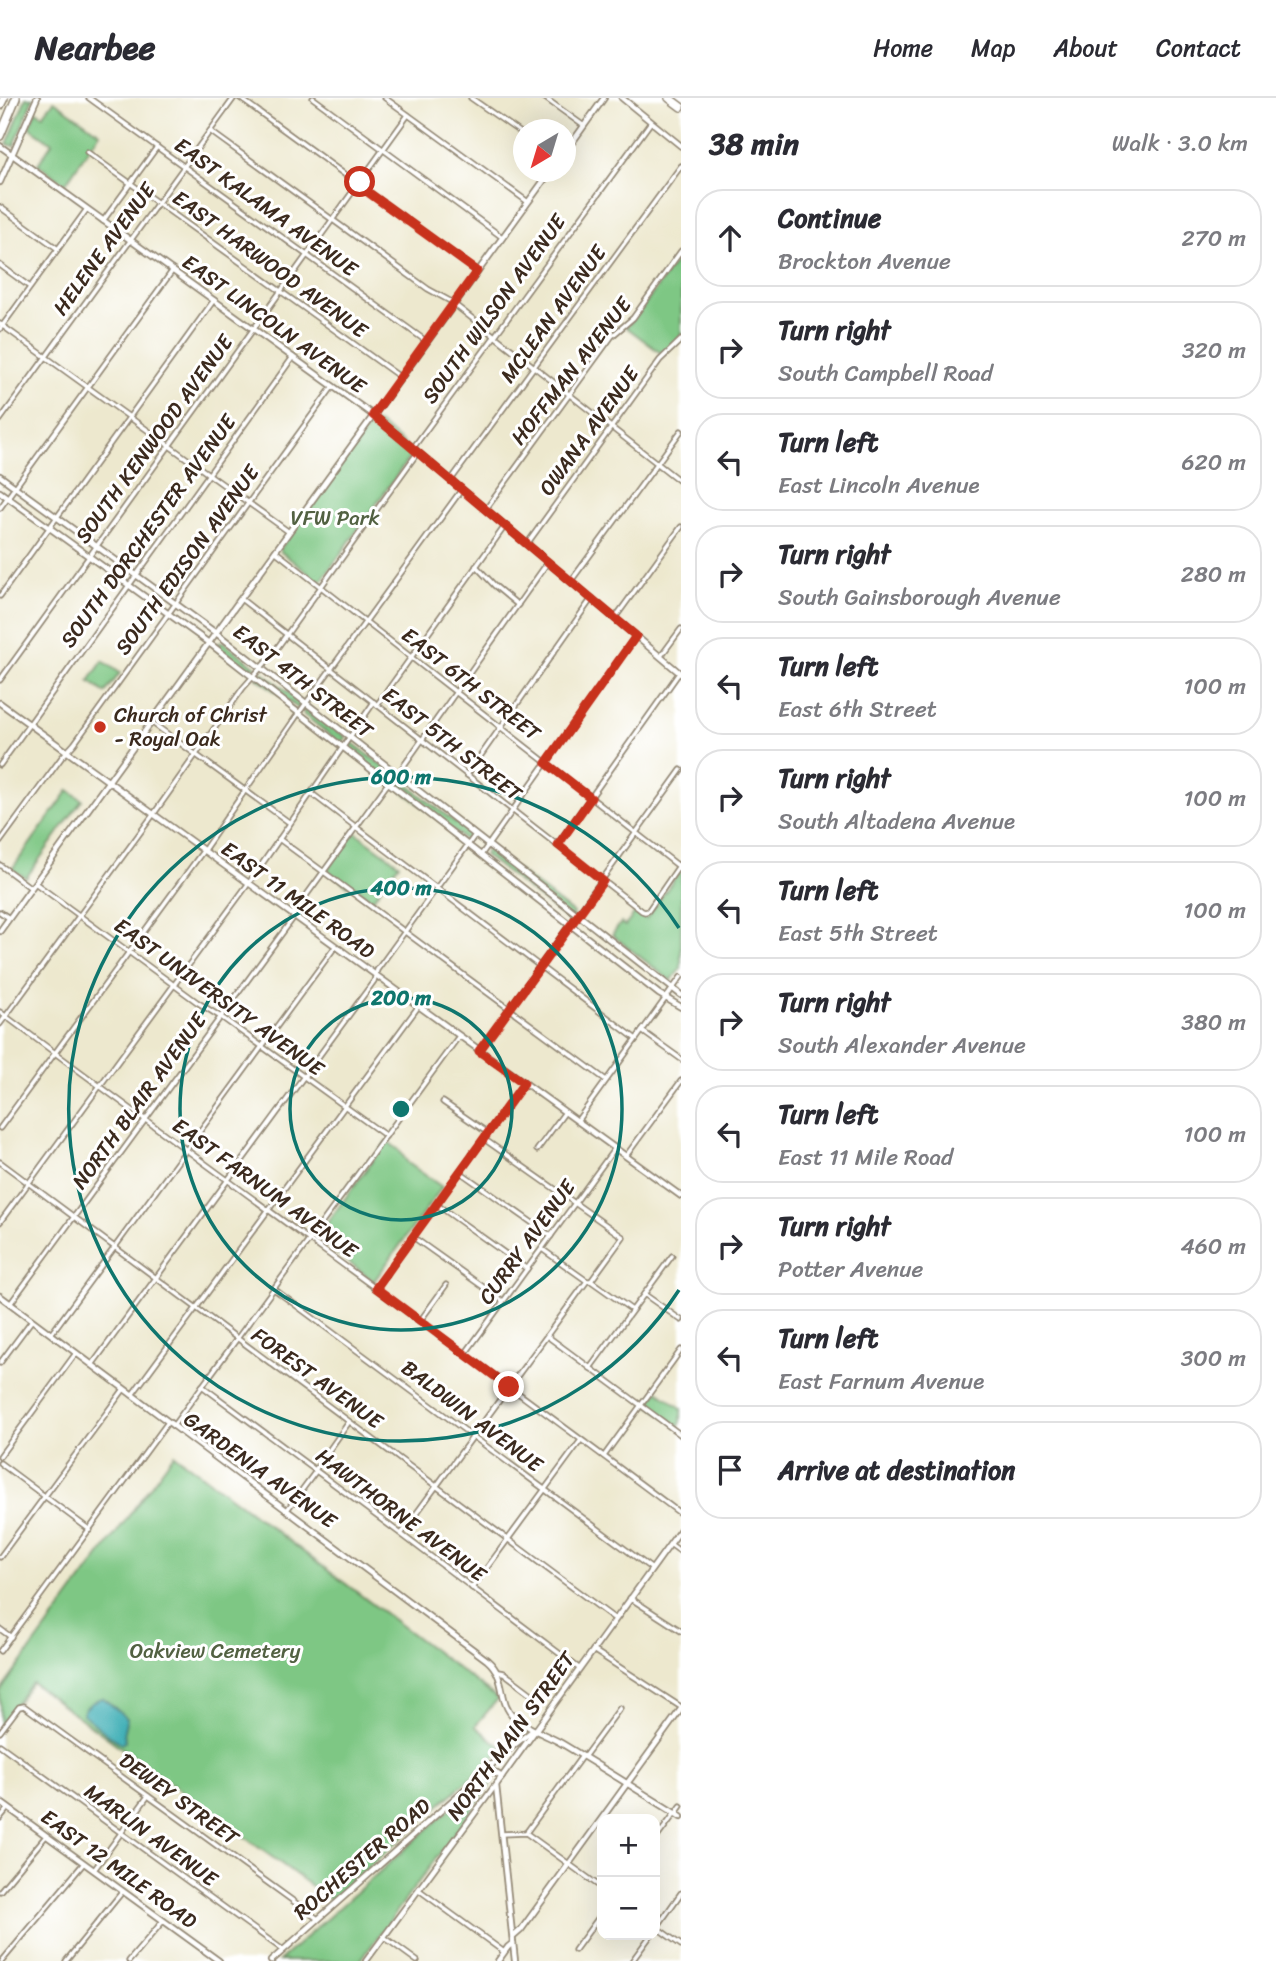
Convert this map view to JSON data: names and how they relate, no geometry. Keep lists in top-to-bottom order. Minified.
{"streets":{"street":["EAST KALAMA AVENUE","HELENE AVENUE","EAST HARWOOD AVENUE","SOUTH WILSON AVENUE","MCLEAN AVENUE","EAST LINCOLN AVENUE","HOFFMAN AVENUE","OWANA AVENUE","SOUTH KENWOOD AVENUE","SOUTH DORCHESTER AVENUE","SOUTH EDISON AVENUE","EAST 4TH STREET","EAST 6TH STREET","EAST 5TH STREET","EAST 11 MILE ROAD","EAST UNIVERSITY AVENUE","NORTH BLAIR AVENUE","EAST FARNUM AVENUE","CURRY AVENUE","FOREST AVENUE","BALDWIN AVENUE","GARDENIA AVENUE","HAWTHORNE AVENUE","NORTH MAIN STREET","DEWEY STREET","MARLIN AVENUE","ROCHESTER ROAD","EAST 12 MILE ROAD"]},"crossings":[["EAST KALAMA AVENUE","HELENE AVENUE"],["EAST KALAMA AVENUE","SOUTH KENWOOD AVENUE"],["HELENE AVENUE","EAST HARWOOD AVENUE"],["HELENE AVENUE","EAST LINCOLN AVENUE"],["EAST HARWOOD AVENUE","SOUTH KENWOOD AVENUE"],["SOUTH WILSON AVENUE","EAST LINCOLN AVENUE"],["MCLEAN AVENUE","EAST LINCOLN AVENUE"],["EAST LINCOLN AVENUE","HOFFMAN AVENUE"],["EAST LINCOLN AVENUE","OWANA AVENUE"],["EAST LINCOLN AVENUE","SOUTH KENWOOD AVENUE"],["EAST LINCOLN AVENUE","SOUTH DORCHESTER AVENUE"],["EAST LINCOLN AVENUE","SOUTH EDISON AVENUE"],["EAST LINCOLN AVENUE","NORTH BLAIR AVENUE"],["SOUTH KENWOOD AVENUE","EAST 4TH STREET"],["SOUTH DORCHESTER AVENUE","EAST 4TH STREET"],["SOUTH DORCHESTER AVENUE","EAST 11 MILE ROAD"],["SOUTH EDISON AVENUE","EAST 4TH STREET"],["SOUTH EDISON AVENUE","EAST 11 MILE ROAD"],["EAST 4TH STREET","NORTH BLAIR AVENUE"],["EAST 6TH STREET","EAST 5TH STREET"],["EAST 6TH STREET","NORTH BLAIR AVENUE"],["EAST 5TH STREET","NORTH BLAIR AVENUE"],["EAST 11 MILE ROAD","NORTH BLAIR AVENUE"],["EAST 11 MILE ROAD","CURRY AVENUE"],["EAST UNIVERSITY AVENUE","NORTH BLAIR AVENUE"],["NORTH BLAIR AVENUE","EAST FARNUM AVENUE"],["NORTH BLAIR AVENUE","FOREST AVENUE"],["NORTH BLAIR AVENUE","GARDENIA AVENUE"],["EAST FARNUM AVENUE","CURRY AVENUE"],["FOREST AVENUE","NORTH MAIN STREET"],["BALDWIN AVENUE","NORTH MAIN STREET"],["HAWTHORNE AVENUE","NORTH MAIN STREET"],["NORTH MAIN STREET","ROCHESTER ROAD"],["DEWEY STREET","ROCHESTER ROAD"],["MARLIN AVENUE","ROCHESTER ROAD"]],"parks":["VFW Park","Oakview Cemetery"],"places":["Church of Christ - Royal Oak"],"north":"bottom left","page":{"header":"Nearbee","nav":["Home","Map","About","Contact"],"heading":["38 min","Walk · 3.0 km"],"list":[["Continue","Brockton Avenue","270 m"],["Turn right","South Campbell Road","320 m"],["Turn left","East Lincoln Avenue","620 m"],["Turn right","South Gainsborough Avenue","280 m"],["Turn left","East 6th Street","100 m"],["Turn right","South Altadena Avenue","100 m"],["Turn left","East 5th Street","100 m"],["Turn right","South Alexander Avenue","380 m"],["Turn left","East 11 Mile Road","100 m"],["Turn right","Potter Avenue","460 m"],["Turn left","East Farnum Avenue","300 m"],"Arrive at destination"],"map_buttons":["+","−"]},"rings":["600 m","400 m","200 m"]}
